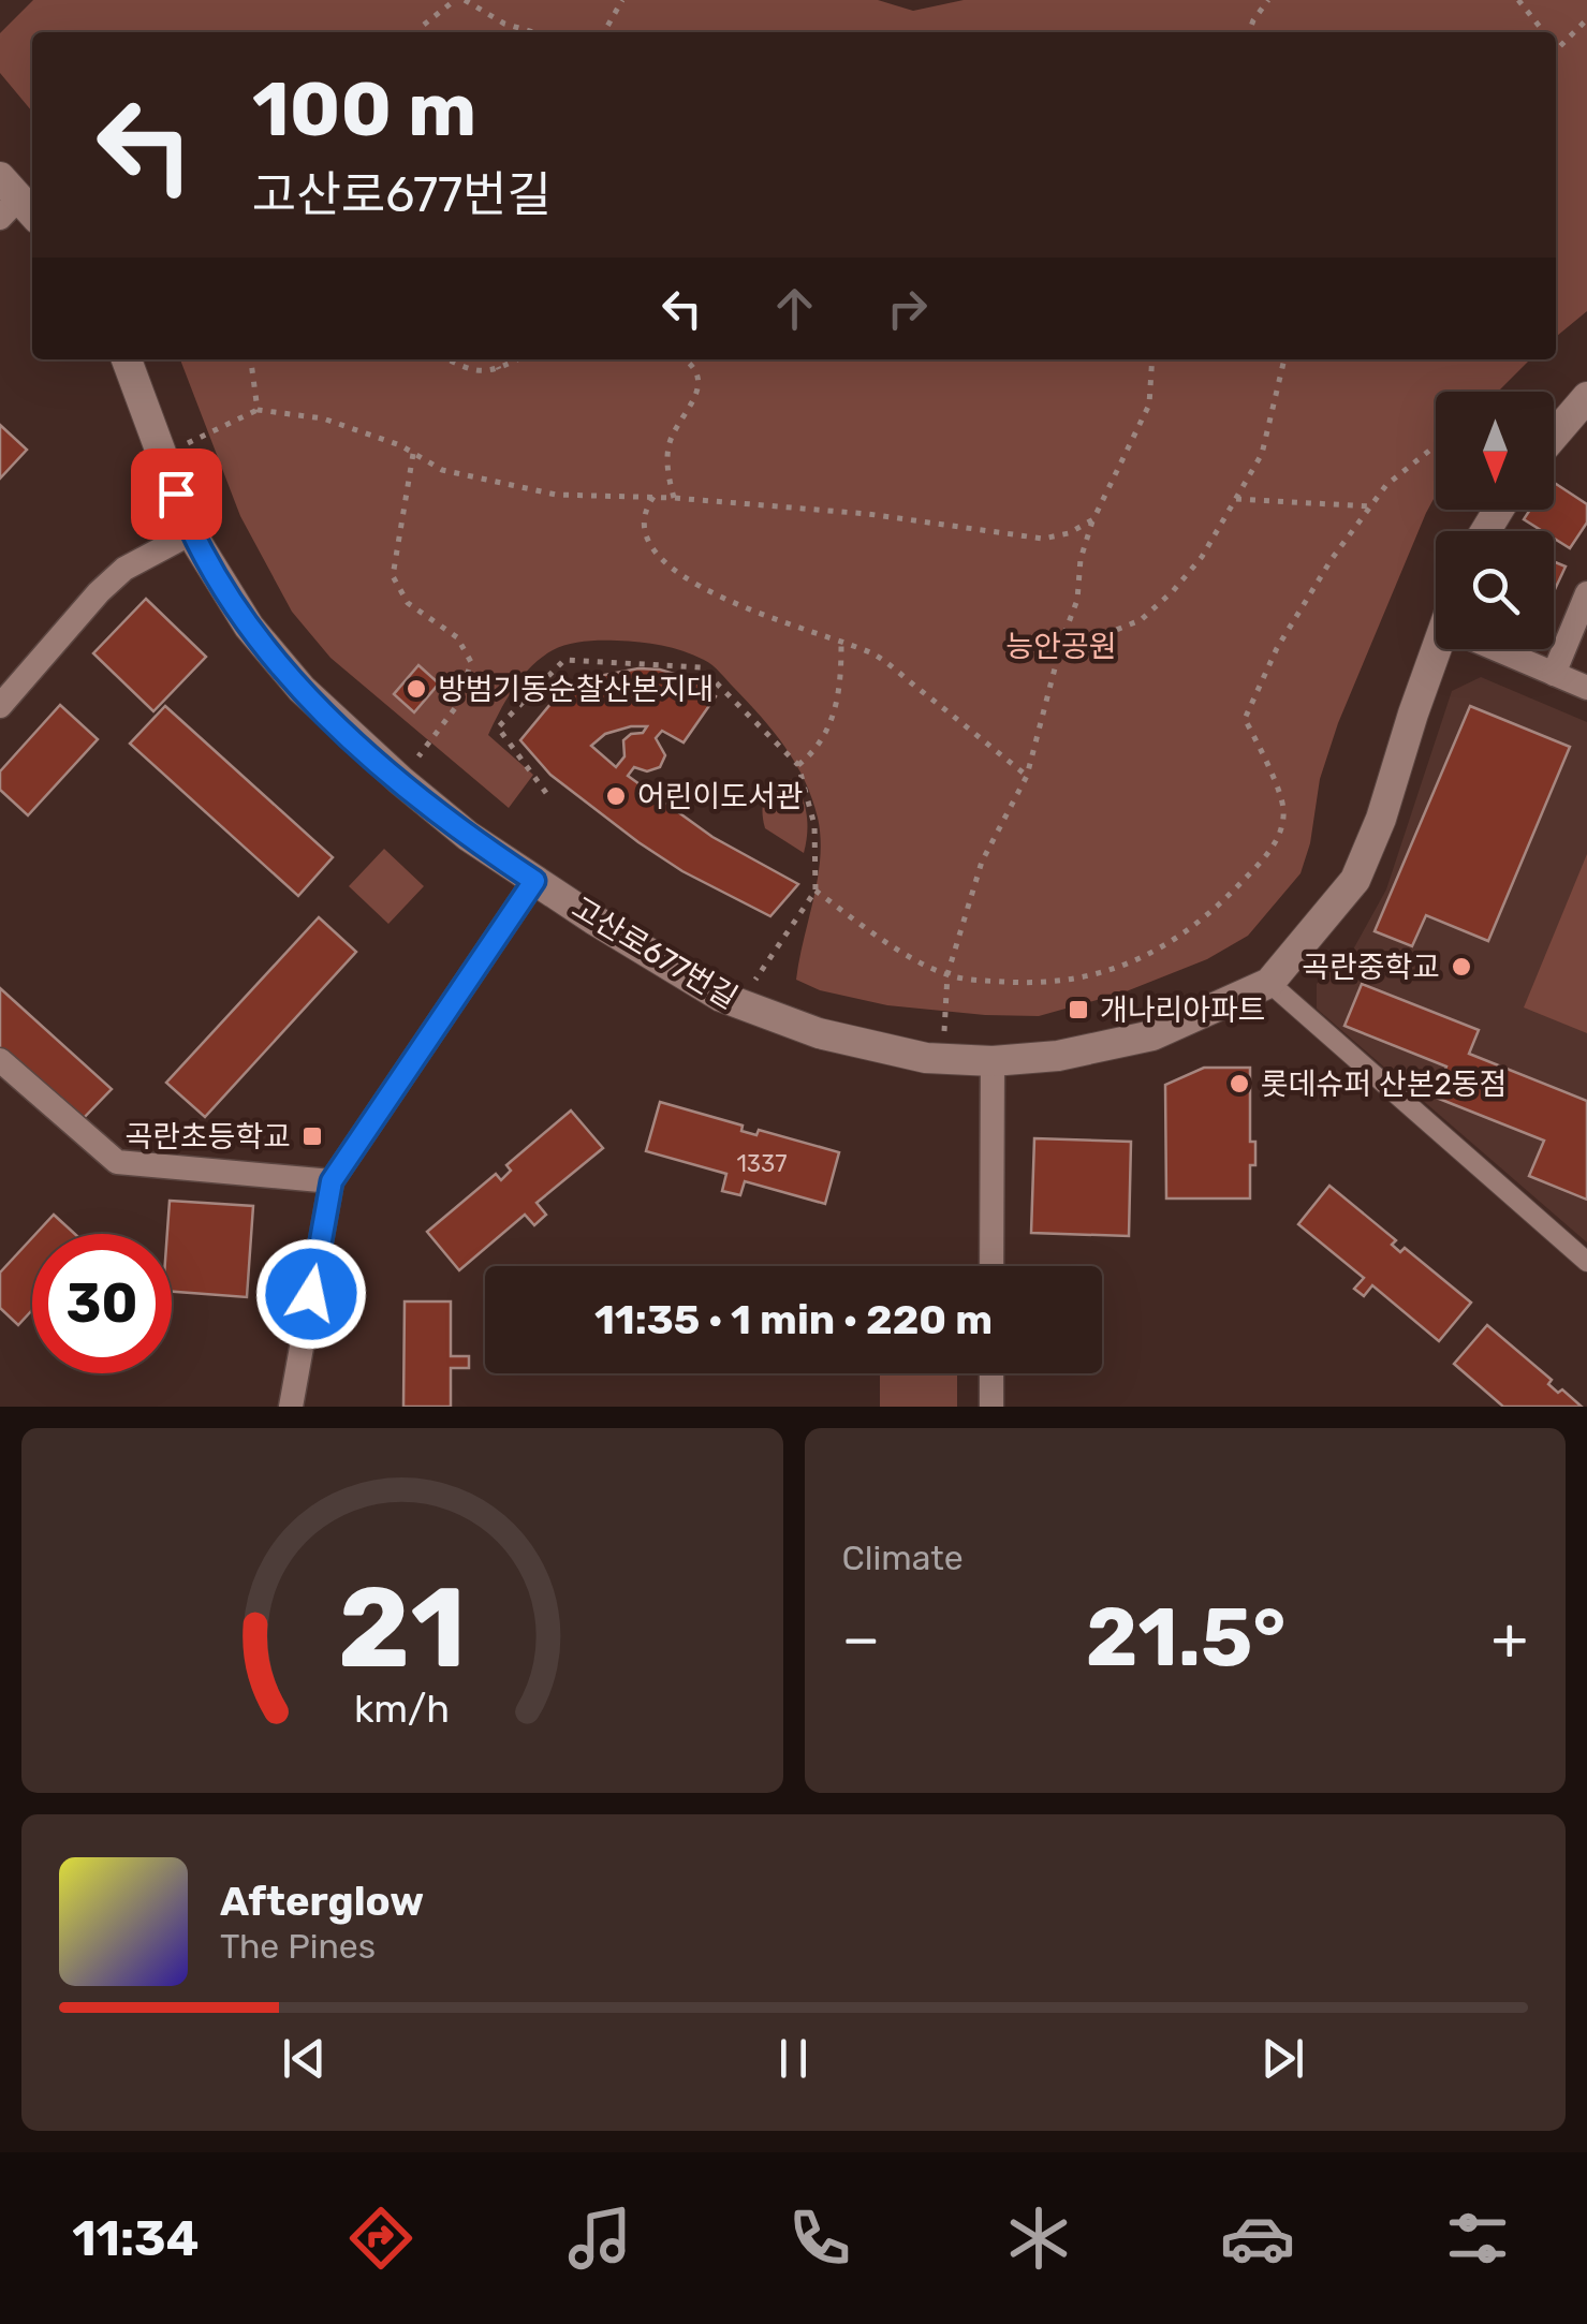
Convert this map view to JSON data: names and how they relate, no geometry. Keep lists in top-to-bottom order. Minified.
{"streets":{"street":["고산로677번길"]},"parks":["능안공원"],"places":{"other":["방범기동순찰산본지대","어린이도서관","곡란중학교","롯데슈퍼 산본2동점"],"transit":["개나리아파트","곡란초등학교"]},"house_numbers":["1337"],"north":"bottom","page":{"turn":["100 m","고산로677번길"],"limit":"30","trip":"11:35 · 1 min · 220 m","tile":"Climate","heat":["−","21.5°","+"],"song":["Afterglow","The Pines"],"tabs":"11:34","gauge":["21","km/h"]}}
